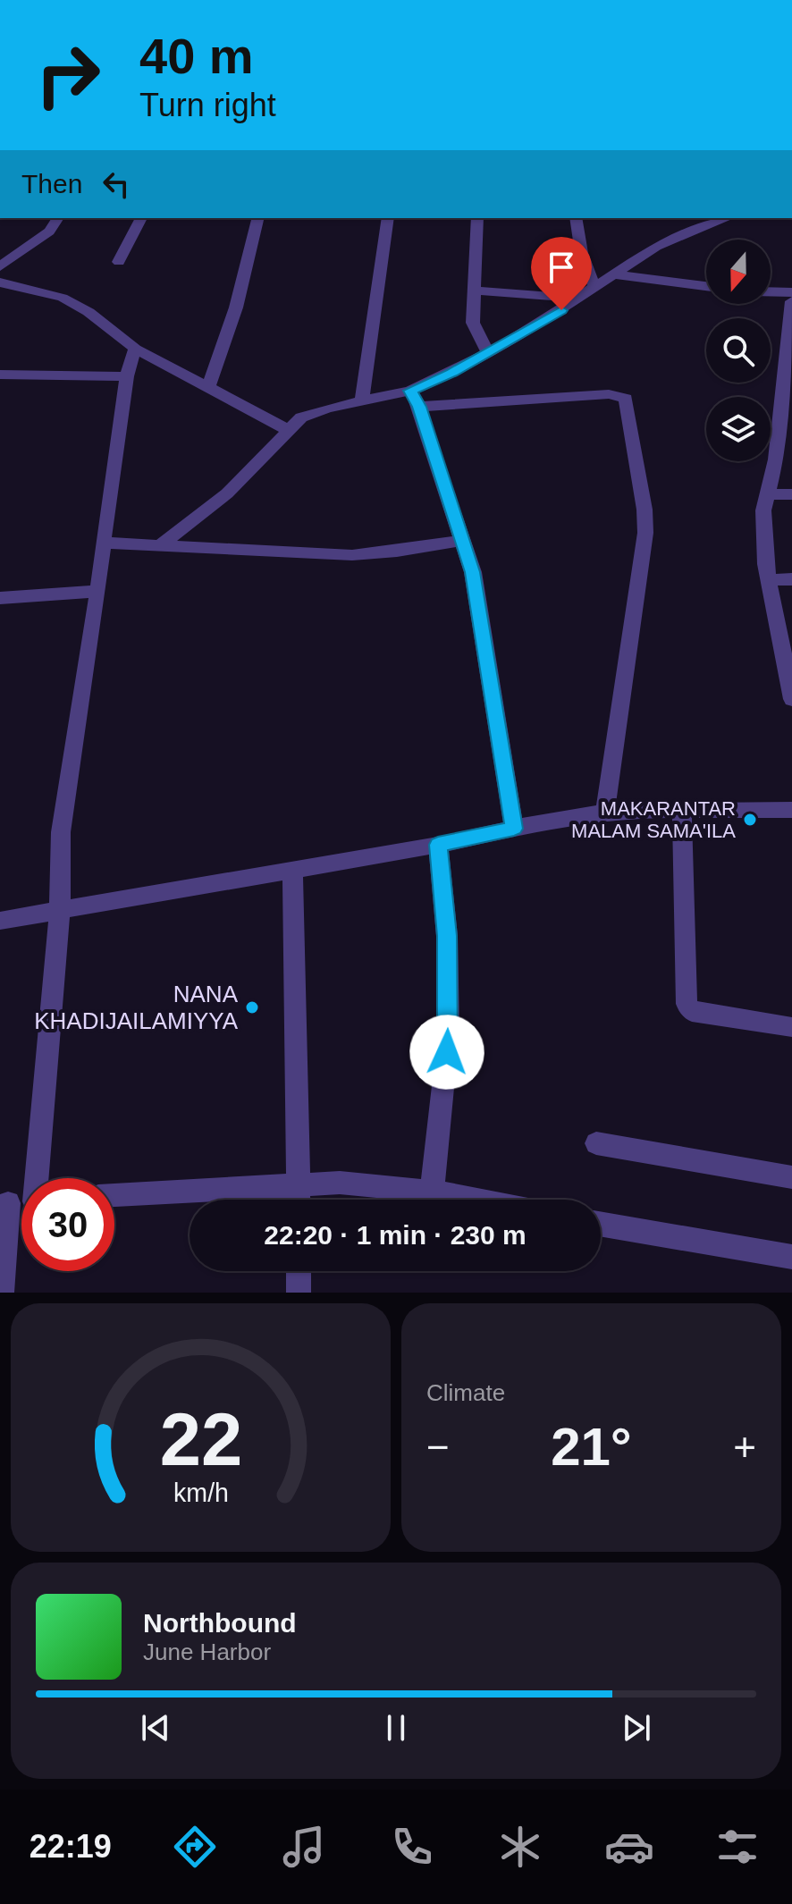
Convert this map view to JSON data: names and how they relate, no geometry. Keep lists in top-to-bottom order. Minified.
{"places":["MAKARANTAR MALAM SAMA'ILA","NANA KHADIJAILAMIYYA"],"north":"bottom","page":{"turn":["40 m","Turn right"],"then":"Then","limit":"30","trip":"22:20 · 1 min · 230 m","tile":"Climate","heat":["−","21°","+"],"song":["Northbound","June Harbor"],"tabs":"22:19","gauge":["22","km/h"]}}
